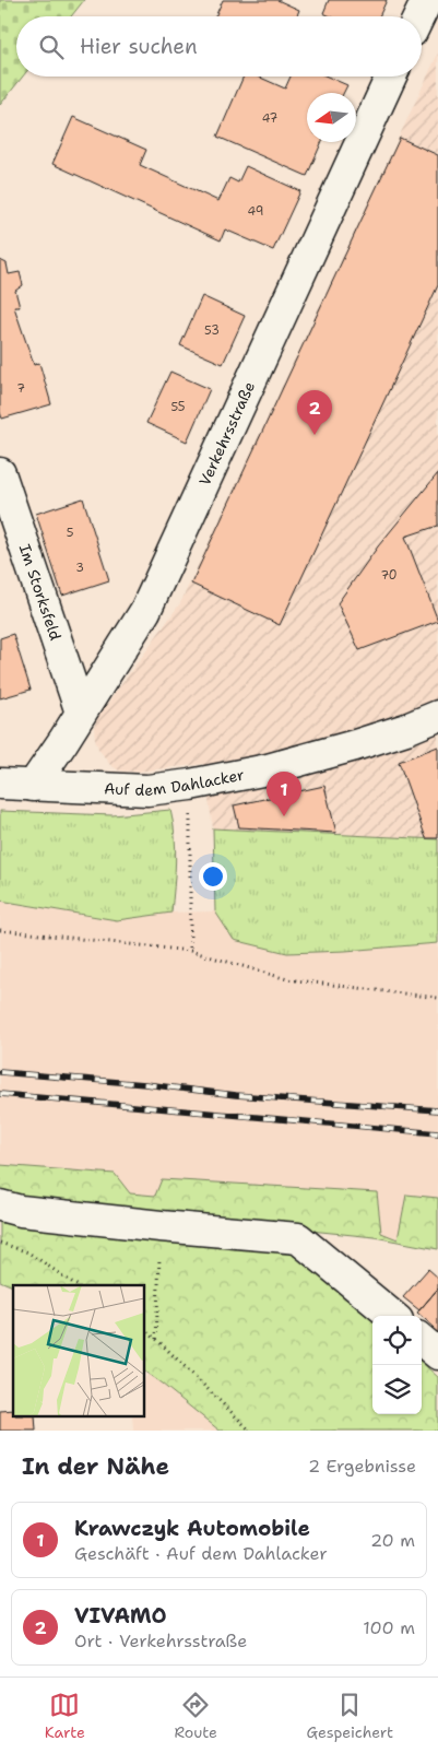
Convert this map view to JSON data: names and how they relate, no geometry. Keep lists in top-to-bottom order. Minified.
{"streets":{"street":["Verkehrsstraße","Im Storksfeld","Auf dem Dahlacker"]},"crossings":[["Verkehrsstraße","Im Storksfeld"],["Verkehrsstraße","Auf dem Dahlacker"]],"house_numbers":["47","49","53","7","55","5","3","70"],"north":"left","page":{"search":"Hier suchen","pins":["2","1"],"heading":["In der Nähe","2 Ergebnisse"],"list":[{"mark":"1","name":"Krawczyk Automobile","note":"Geschäft · Auf dem Dahlacker","value":"20 m"},{"mark":"2","name":"VIVAMO","note":"Ort · Verkehrsstraße","value":"100 m"}],"nav":["Karte","Route","Gespeichert"]}}
